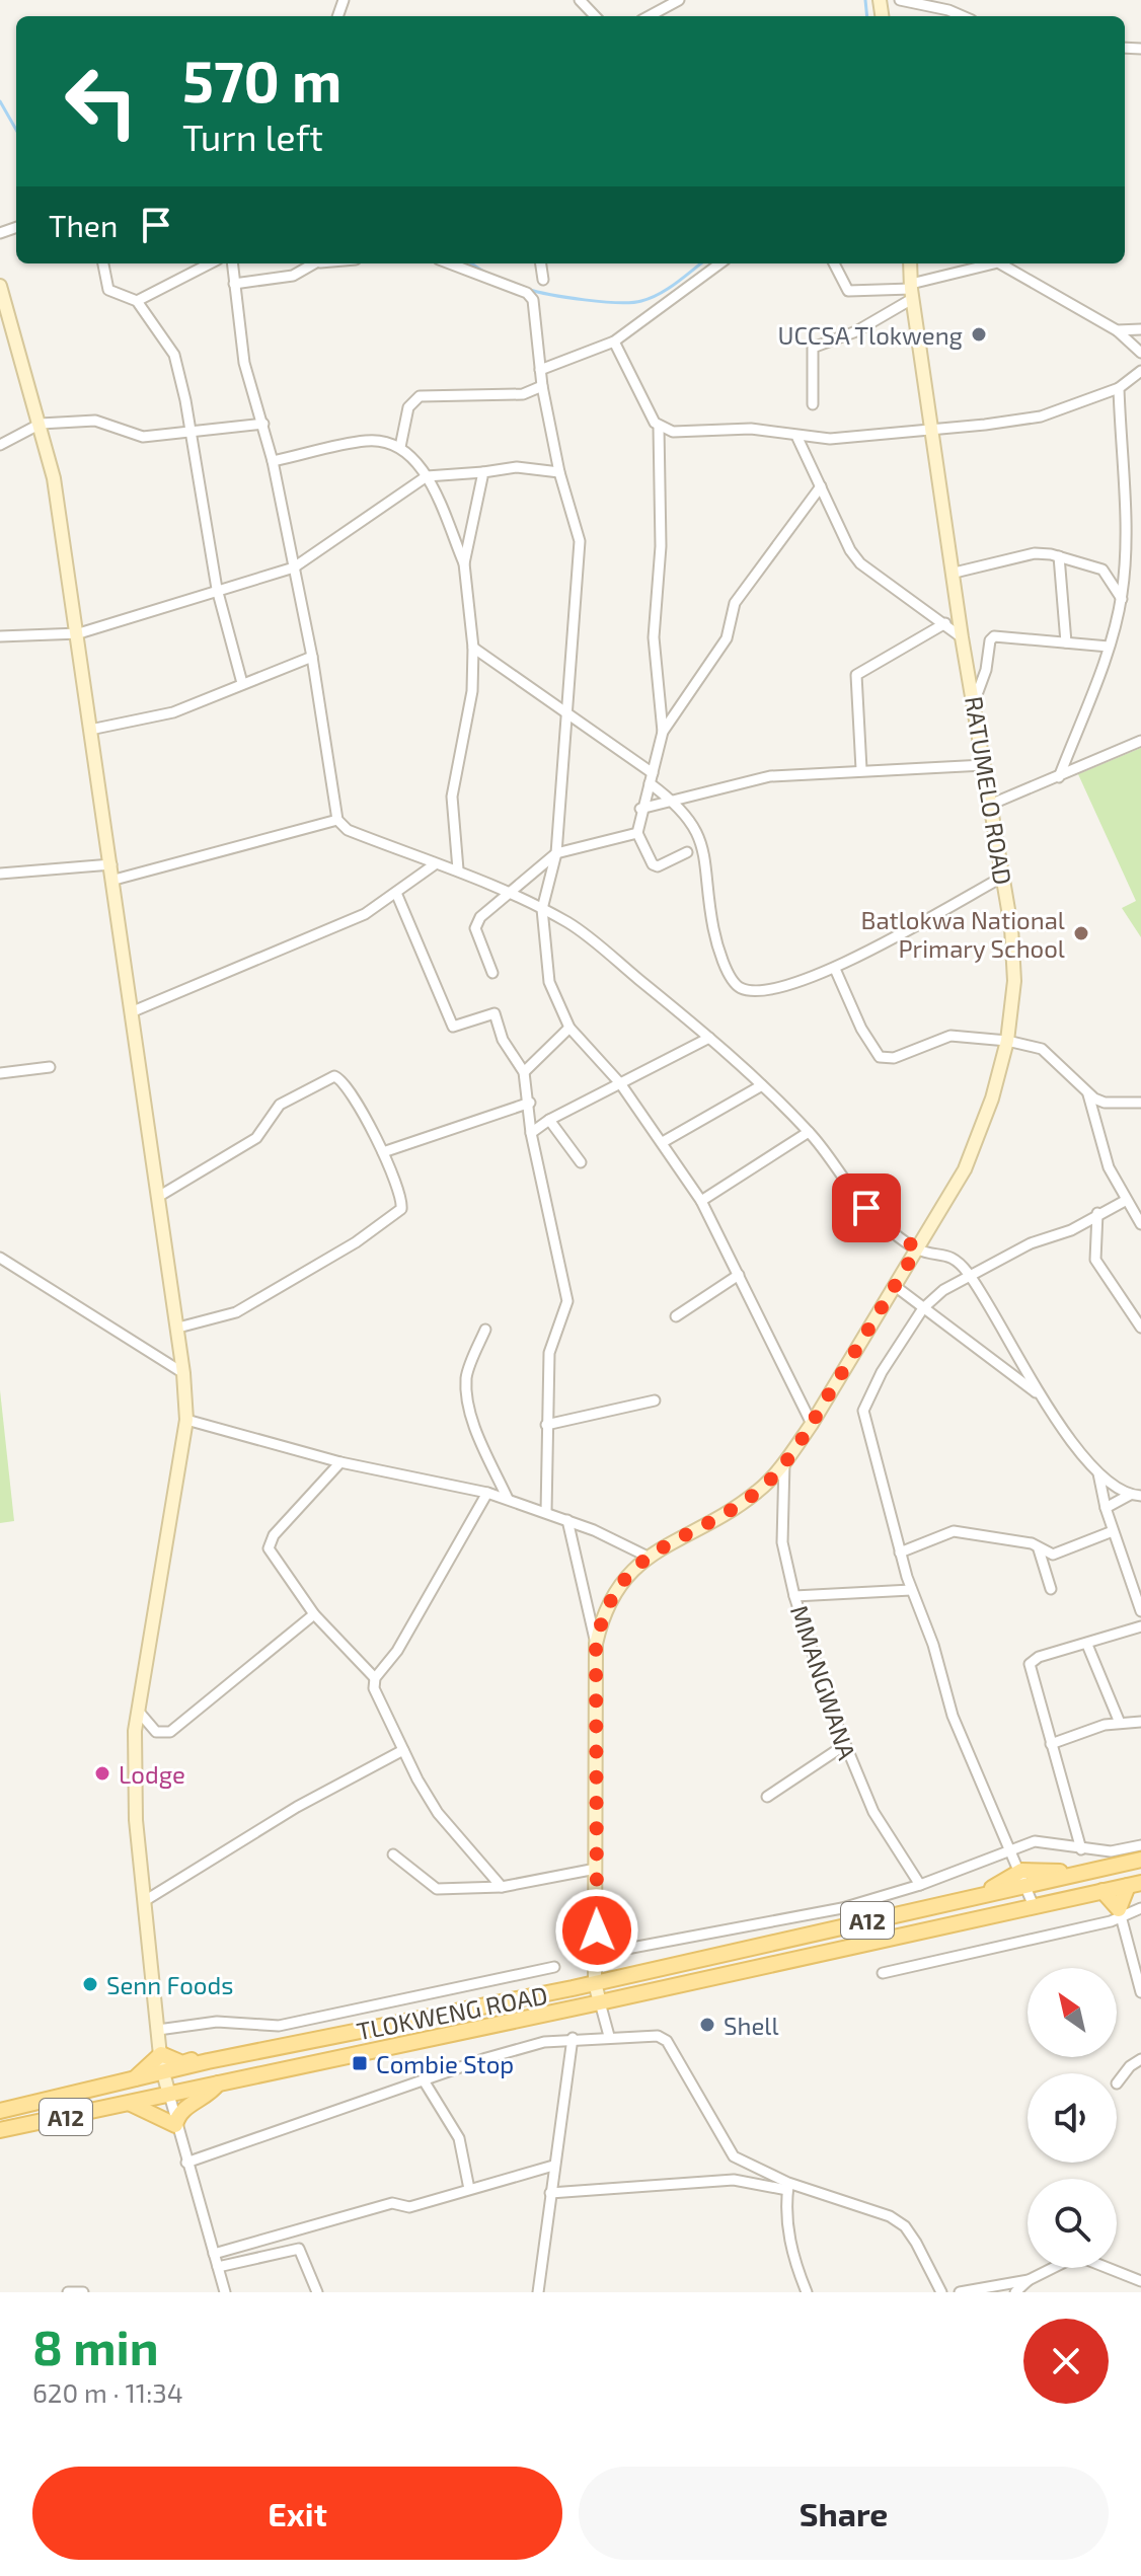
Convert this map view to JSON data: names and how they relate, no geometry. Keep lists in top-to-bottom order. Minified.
{"streets":{"main road":["A12","TLOKWENG ROAD"],"street":["RATUMELO ROAD","MMANGWANA"]},"crossings":[["RATUMELO ROAD","MMANGWANA"],["RATUMELO ROAD","TLOKWENG ROAD"]],"places":{"other":["UCCSA Tlokweng","Batlokwa National Primary School","Lodge","Senn Foods","Shell"],"transit":["Combie Stop"]},"north":"top left","page":{"turn":["570 m","Turn left"],"then":"Then","heading":["8 min","620 m · 11:34"],"buttons":["Exit","Share"]}}
